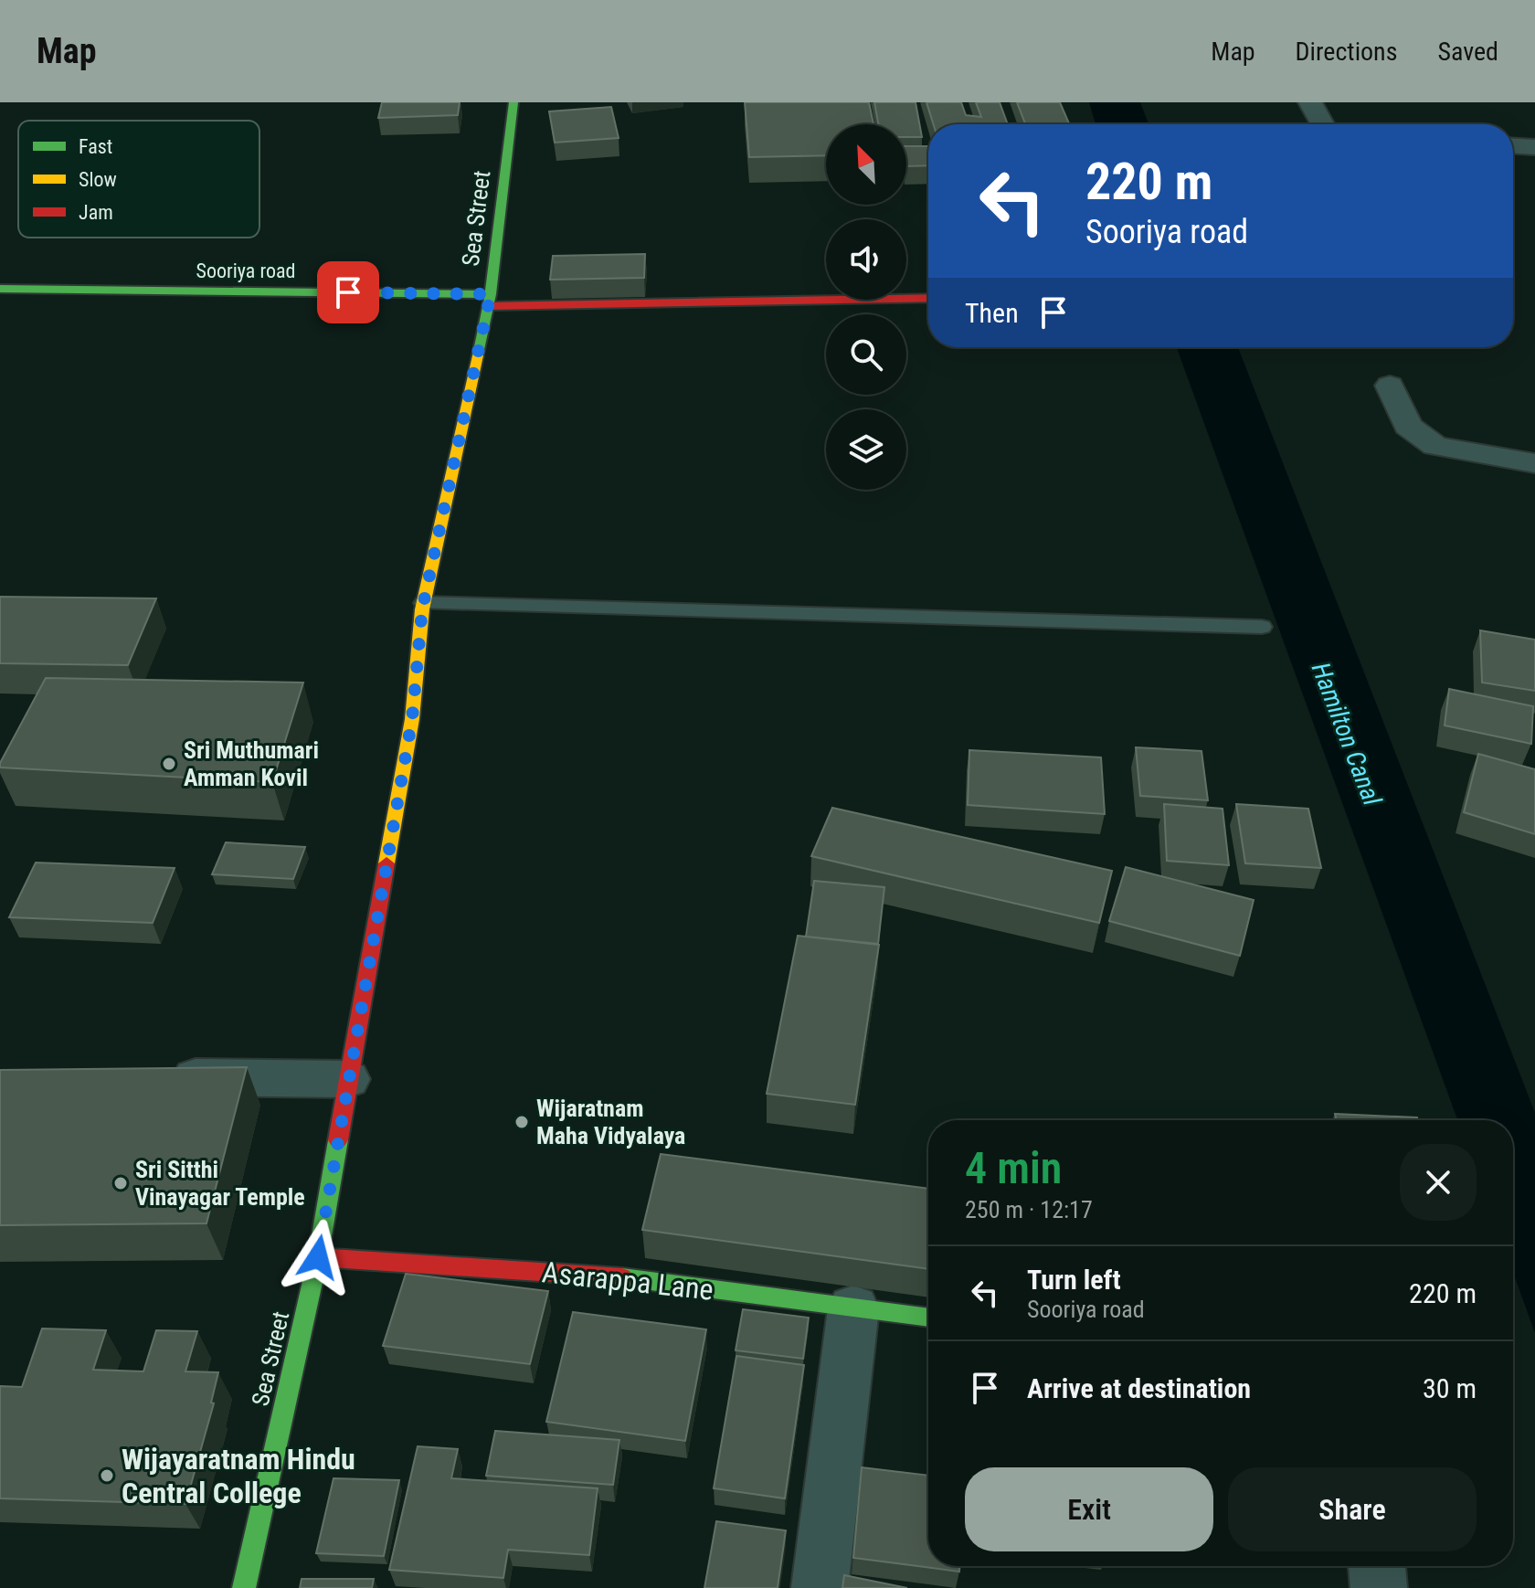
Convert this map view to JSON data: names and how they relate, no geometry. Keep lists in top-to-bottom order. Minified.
{"streets":{"street":["Sea Street","Sooriya road","Asarappa Lane"]},"crossings":[["Sea Street","Sooriya road"],["Sea Street","Asarappa Lane"]],"water":["Hamilton Canal"],"places":["Sri Muthumari Amman Kovil","Wijaratnam Maha Vidyalaya","Sri Sitthi Vinayagar Temple","Wijayaratnam Hindu Central College"],"legend":["Fast","Slow","Jam"],"north":"top left","page":{"header":"Map","nav":["Map","Directions","Saved"],"turn":["220 m","Sooriya road"],"then":"Then","heading":["4 min","250 m · 12:17"],"list":[{"name":"Turn left","note":"Sooriya road","value":"220 m"},{"name":"Arrive at destination","value":"30 m"}],"buttons":["Exit","Share"]}}
